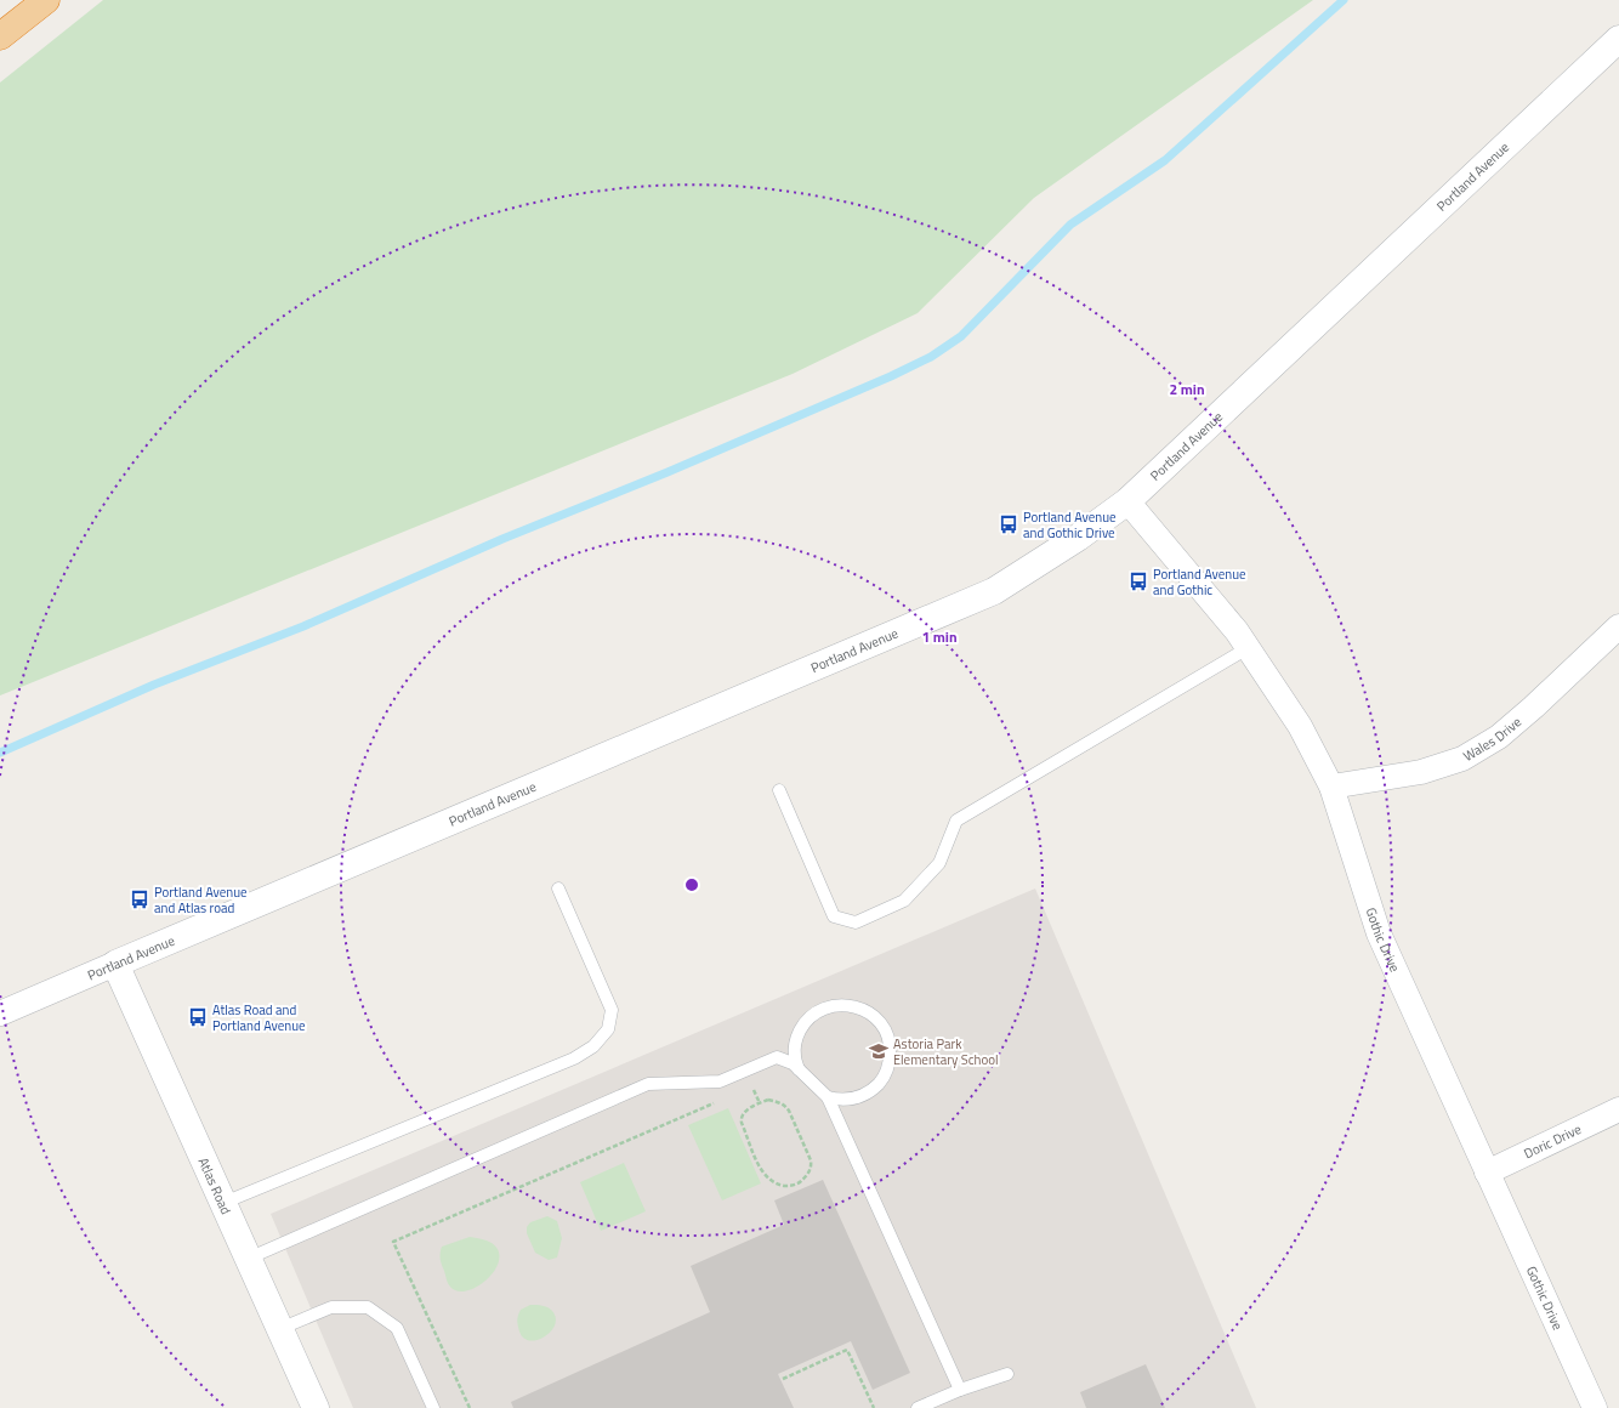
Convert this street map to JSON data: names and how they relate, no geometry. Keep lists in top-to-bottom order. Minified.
{"streets":{"street":["Portland Avenue","Wales Drive","Gothic Drive","Doric Drive","Atlas Road"]},"crossings":[["Portland Avenue","Gothic Drive"],["Portland Avenue","Atlas Road"],["Wales Drive","Gothic Drive"],["Gothic Drive","Doric Drive"]],"places":{"bus stop":["Portland Avenue and Gothic Drive","Portland Avenue and Gothic","Portland Avenue and Atlas road","Atlas Road and Portland Avenue"],"school or university":["Astoria Park Elementary School"]},"rings":["2 min","1 min"]}
